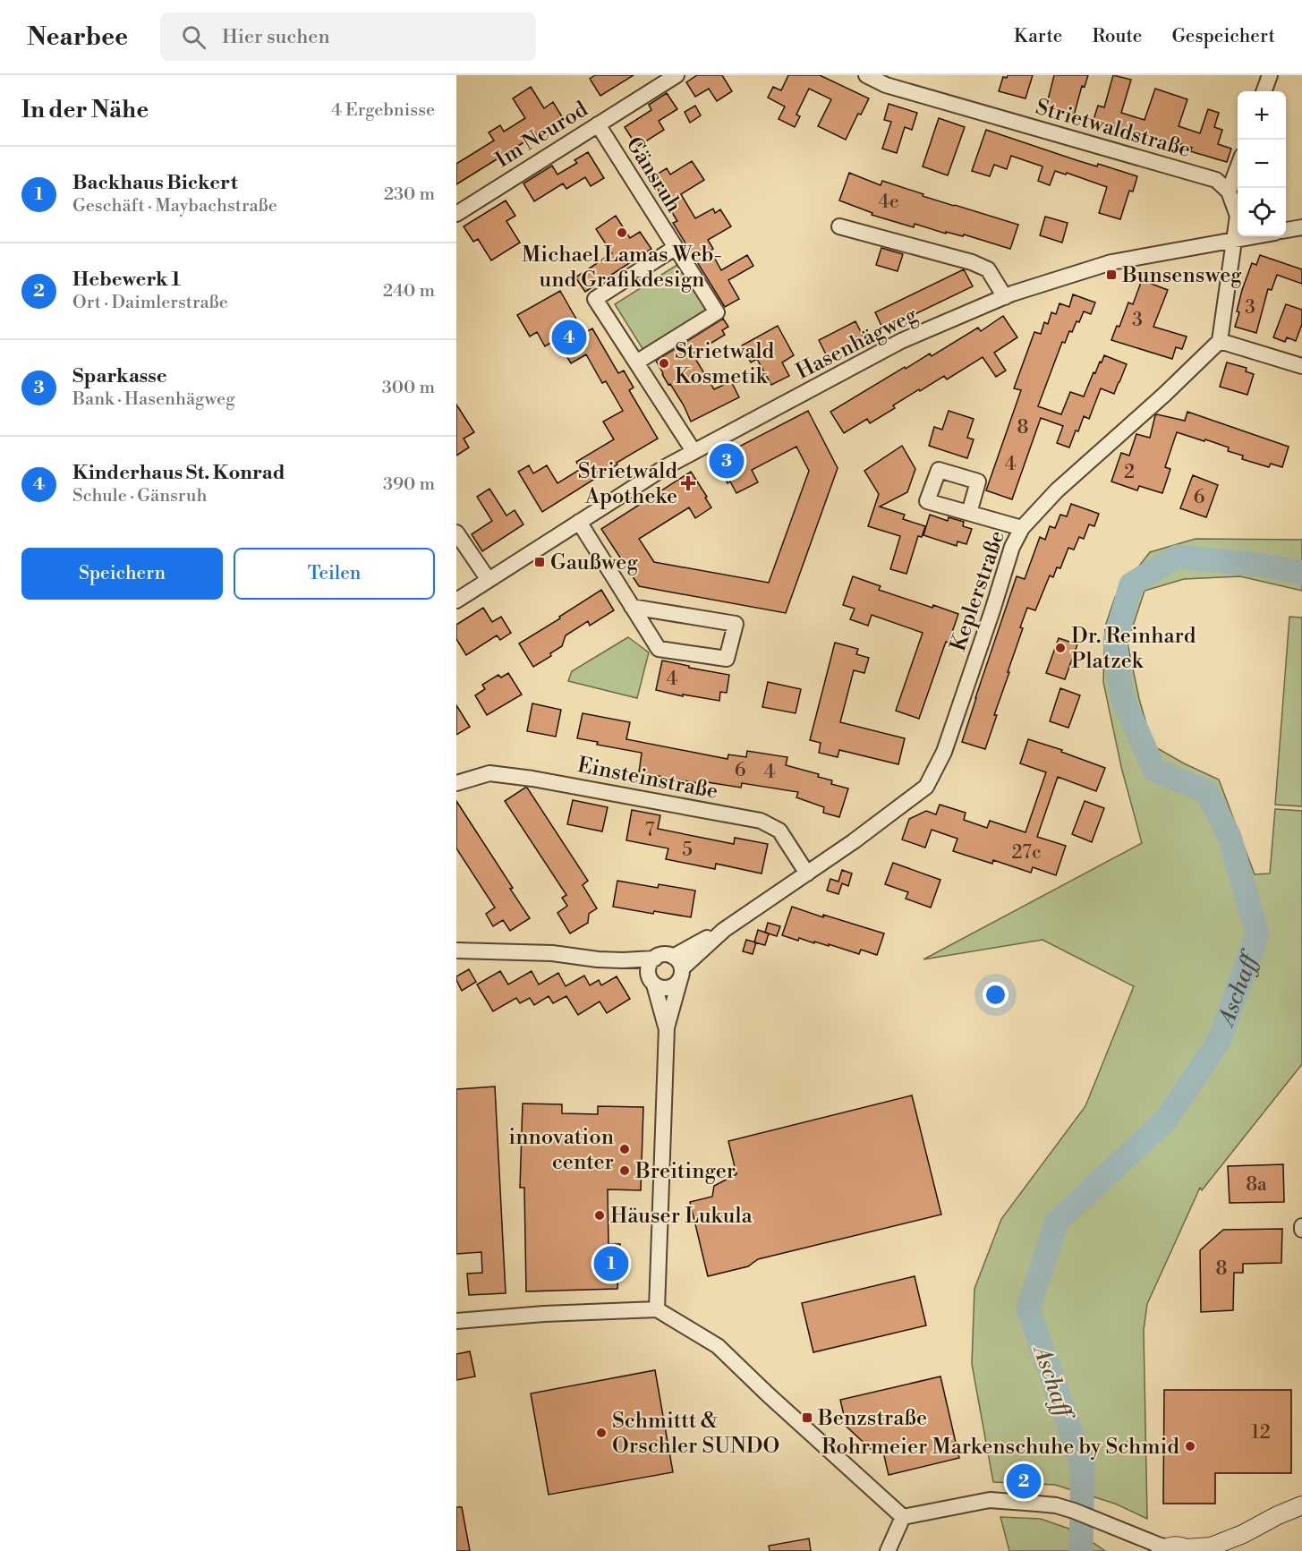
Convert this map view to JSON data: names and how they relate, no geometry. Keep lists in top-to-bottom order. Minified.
{"streets":{"street":["Strietwaldstraße","Im Neurod","Gänsruh","Hasenhägweg","Keplerstraße","Einsteinstraße"]},"crossings":[["Im Neurod","Gänsruh"],["Gänsruh","Hasenhägweg"],["Keplerstraße","Einsteinstraße"]],"water":["Aschaff"],"places":{"other":["Michael Lamas Web- und Grafikdesign","Strietwald Kosmetik","Dr. Reinhard Platzek","innovation center","Breitinger","Häuser Lukula","Schmittt & Orschler SUNDO","Rohrmeier Markenschuhe by Schmid"],"transit":["Bunsensweg","Gaußweg","Benzstraße"],"health":["Strietwald Apotheke"]},"house_numbers":["4e","3","3","8","4","2","6","4","6","4","7","5","27c","8a","8","12"],"page":{"header":"Nearbee","search":"Hier suchen","nav":["Karte","Route","Gespeichert"],"heading":["In der Nähe","4 Ergebnisse"],"map_buttons":["+","−"],"list":[{"mark":"1","name":"Backhaus Bickert","note":"Geschäft · Maybachstraße","value":"230 m"},{"mark":"2","name":"Hebewerk 1","note":"Ort · Daimlerstraße","value":"240 m"},{"mark":"3","name":"Sparkasse","note":"Bank · Hasenhägweg","value":"300 m"},{"mark":"4","name":"Kinderhaus St. Konrad","note":"Schule · Gänsruh","value":"390 m"}],"pins":["4","3","1","2"],"buttons":["Speichern","Teilen"]}}
